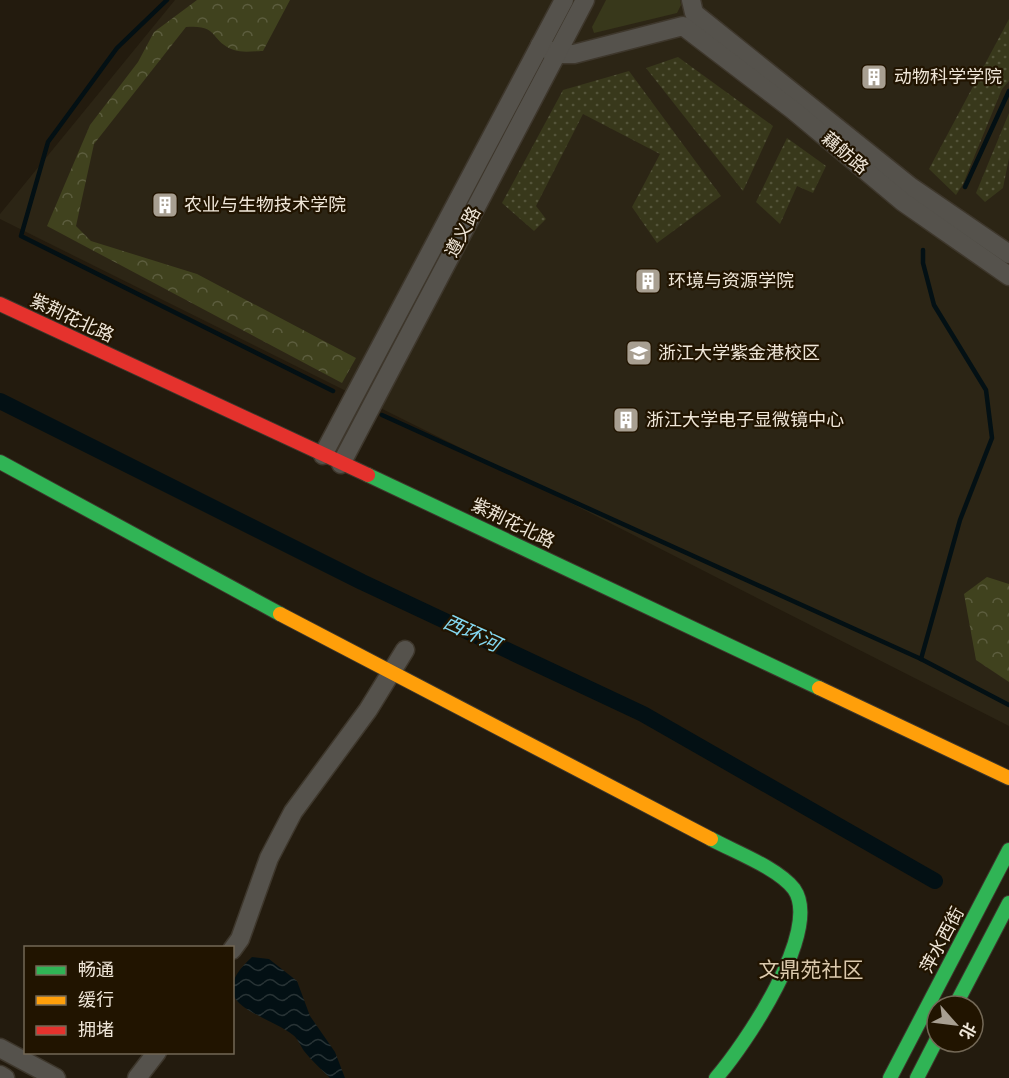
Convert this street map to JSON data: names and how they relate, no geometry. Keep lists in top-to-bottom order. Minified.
{"streets":{"main road":["紫荆花北路","萍水西街"],"street":["藕舫路","遵义路"]},"crossings":[["遵义路","紫荆花北路"]],"districts":["文鼎苑社区"],"water":["西环河"],"places":{"building":["动物科学学院","农业与生物技术学院","环境与资源学院","浙江大学电子显微镜中心"],"school or university":["浙江大学紫金港校区"]},"legend":["畅通","缓行","拥堵"],"north":"bottom right"}
